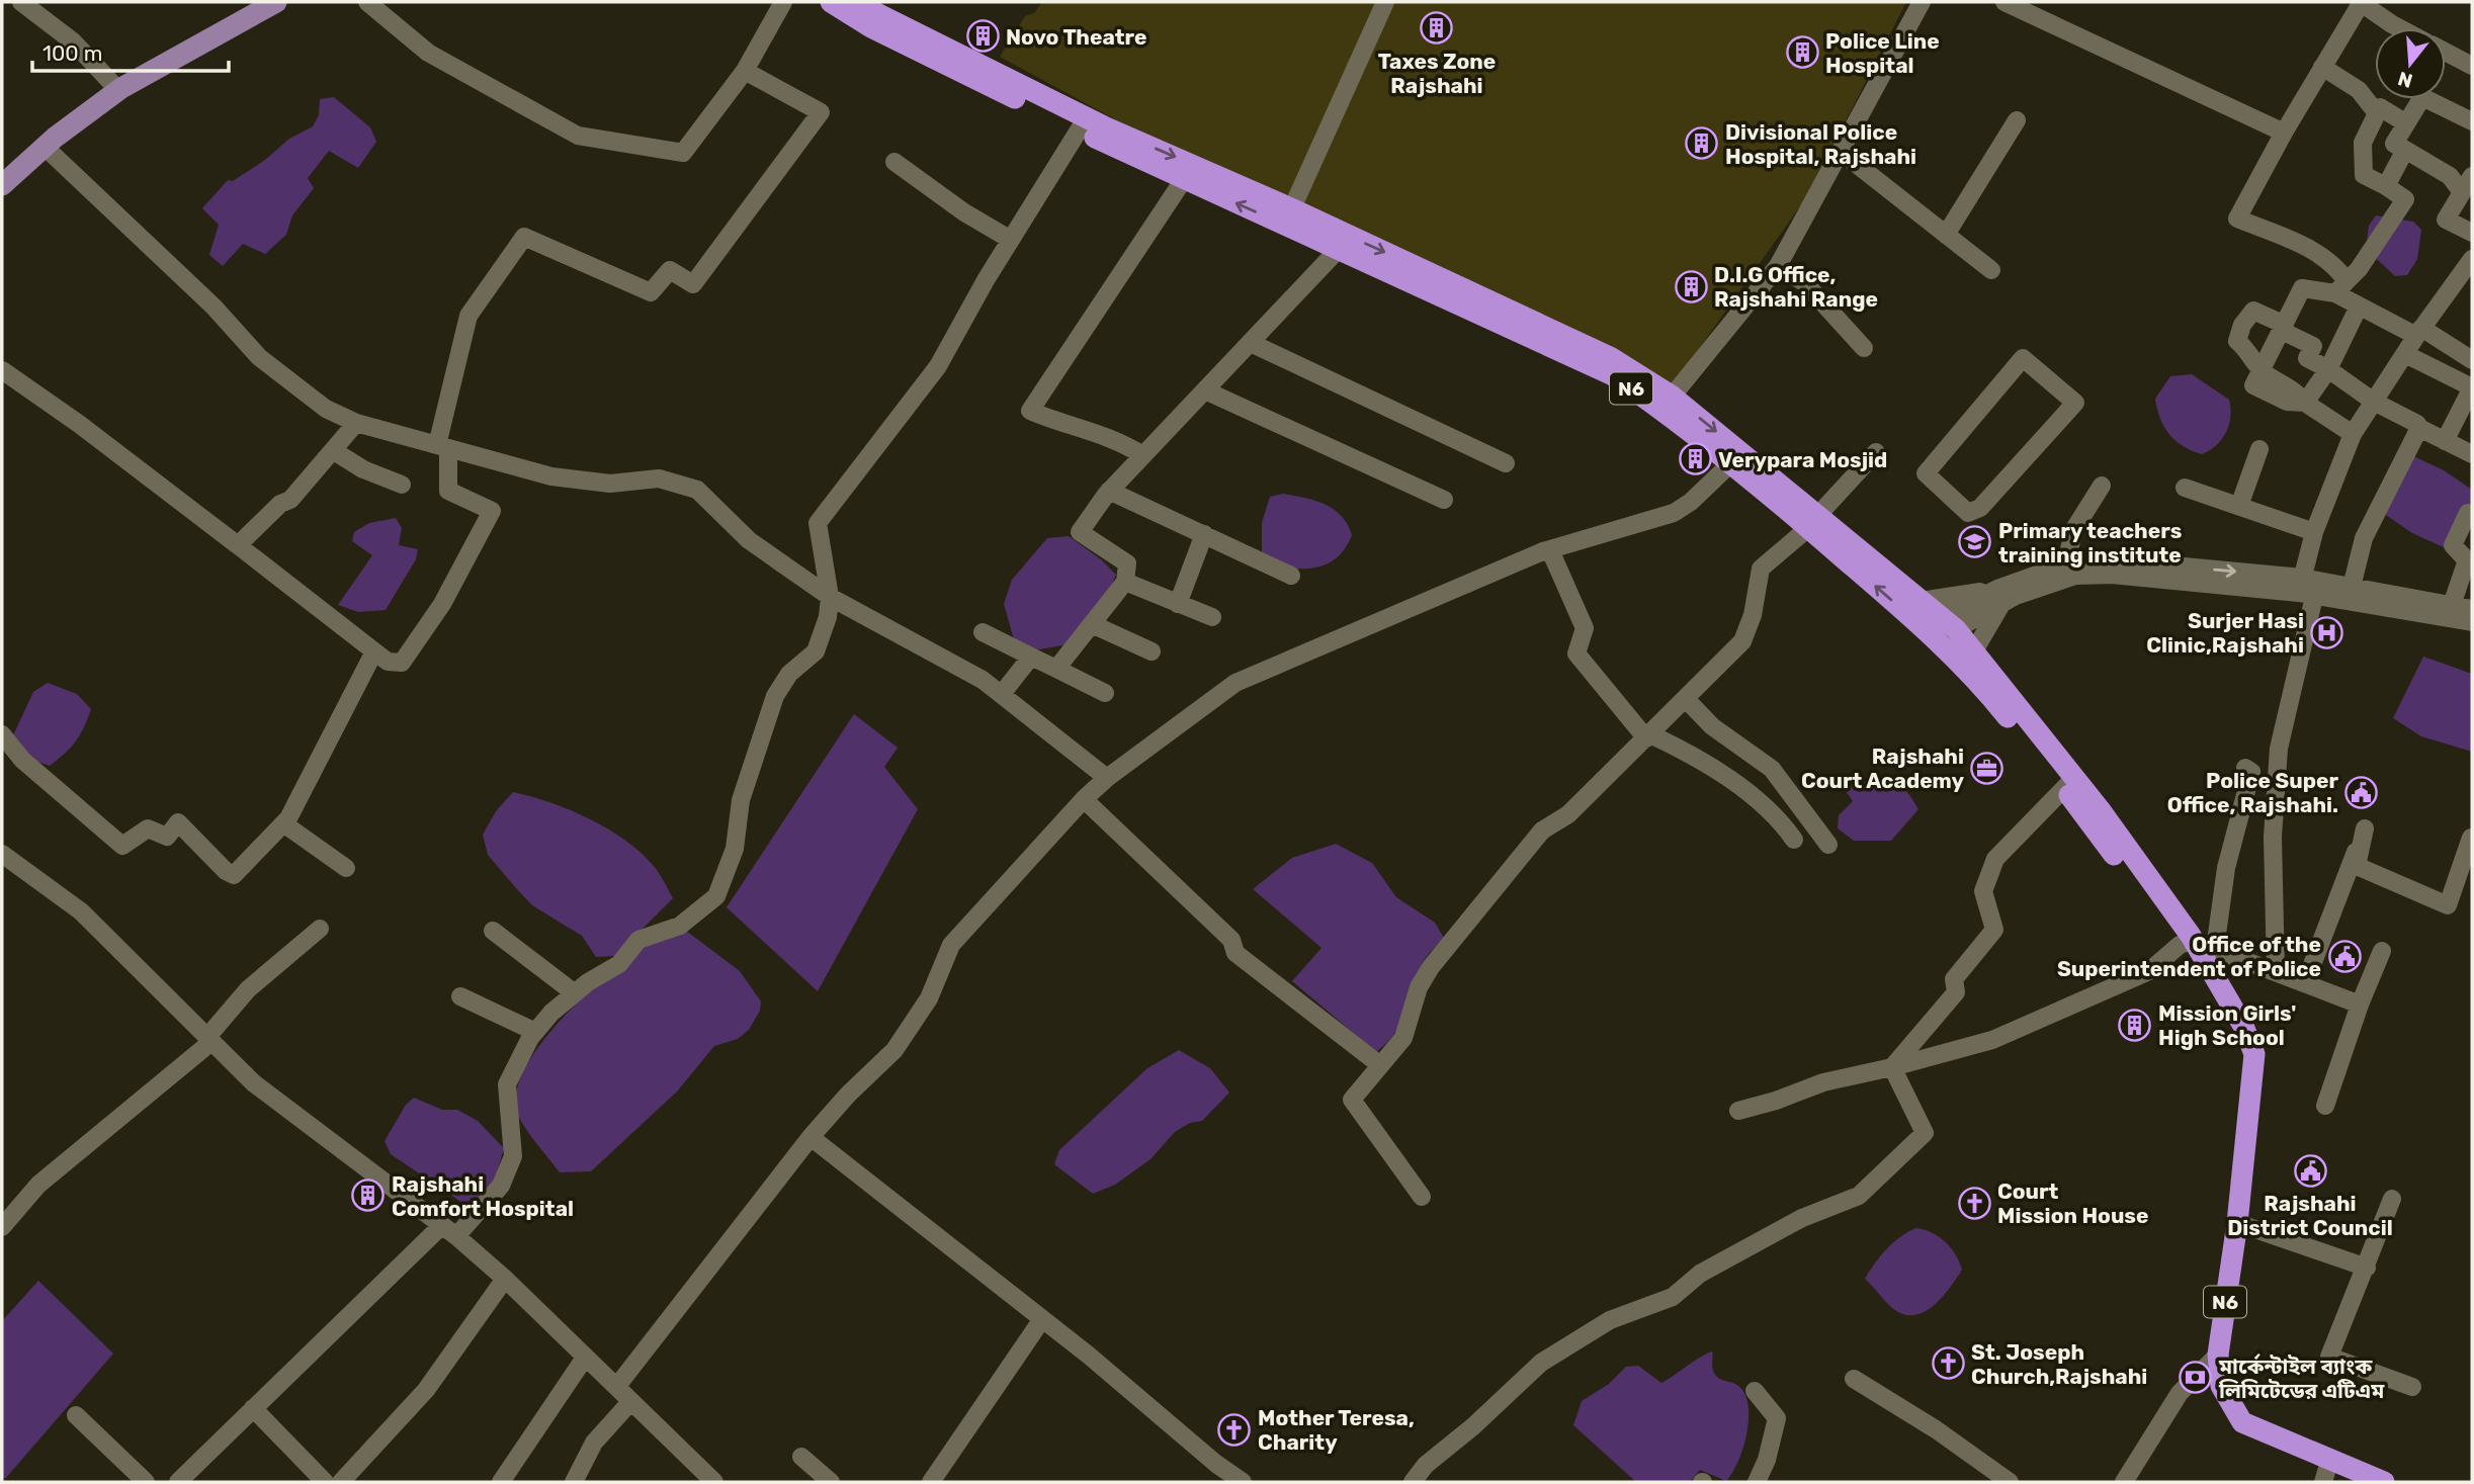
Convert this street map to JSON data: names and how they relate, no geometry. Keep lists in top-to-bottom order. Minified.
{"streets":{"highway":["N6"]},"places":{"building":["Taxes Zone Rajshahi","Novo Theatre","Police Line Hospital","Divisional Police Hospital, Rajshahi","D.I.G Office, Rajshahi Range","Verypara Mosjid","Mission Girls' High School","Rajshahi Comfort Hospital"],"school or university":["Primary teachers training institute"],"hospital":["Surjer Hasi Clinic,Rajshahi"],"office":["Rajshahi Court Academy"],"public building":["Police Super Office, Rajshahi.","Office of the Superintendent of Police","Rajshahi District Council"],"church":["Court Mission House","St. Joseph Church,Rajshahi","Mother Teresa, Charity"],"bank":["মার্কেন্টাইল ব্যাংক লিমিটেডের এটিএম"]},"scale_bar":"100 m","north":"bottom"}
